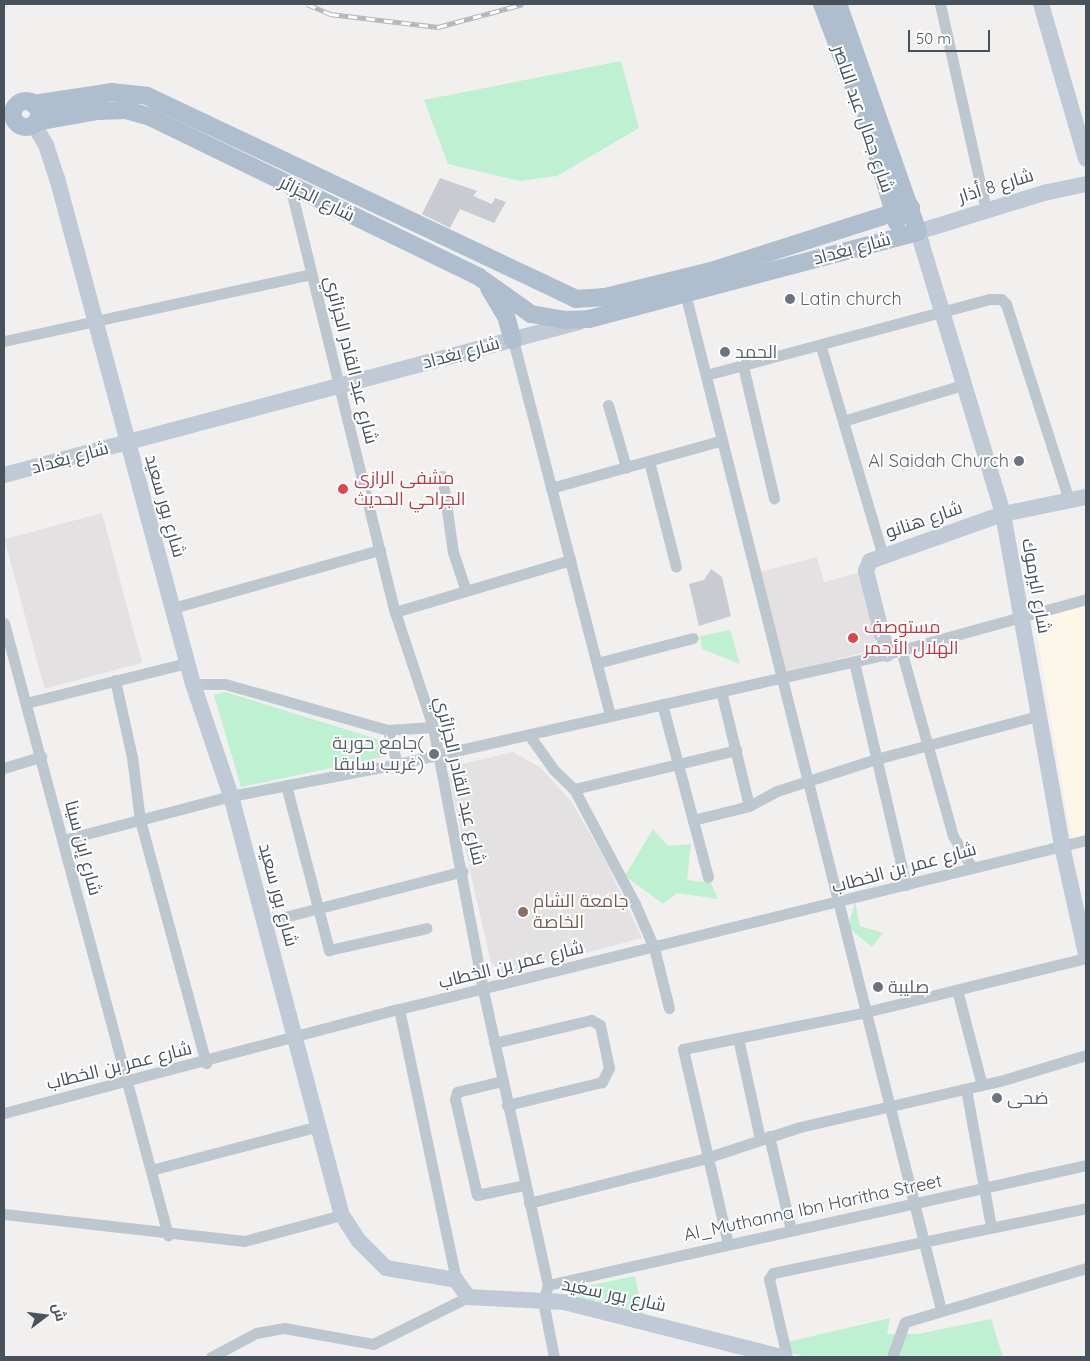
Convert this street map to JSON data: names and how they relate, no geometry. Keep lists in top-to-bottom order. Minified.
{"streets":{"main road":["شارع جمال عبد الناصر","شارع 8 أذار","شارع الجزائر","شارع بغداد","شارع بور سعيد","شارع هنانو","شارع اليرموك"],"street":["شارع عبد القادر الجزائري","شارع إبن سينا","شارع عمر بن الخطاب","Al_Muthanna Ibn Haritha Street"]},"crossings":[["شارع جمال عبد الناصر","شارع 8 أذار"],["شارع جمال عبد الناصر","شارع بغداد"],["شارع جمال عبد الناصر","شارع اليرموك"],["شارع 8 أذار","شارع بغداد"],["شارع 8 أذار","شارع اليرموك"],["شارع الجزائر","شارع بغداد"],["شارع الجزائر","شارع عبد القادر الجزائري"],["شارع الجزائر","شارع بور سعيد"],["شارع بغداد","شارع عبد القادر الجزائري"],["شارع بغداد","شارع بور سعيد"],["شارع بغداد","شارع اليرموك"],["شارع عبد القادر الجزائري","شارع بور سعيد"],["شارع عبد القادر الجزائري","شارع عمر بن الخطاب"],["شارع عبد القادر الجزائري","Al_Muthanna Ibn Haritha Street"],["شارع بور سعيد","شارع عمر بن الخطاب"],["شارع بور سعيد","Al_Muthanna Ibn Haritha Street"],["شارع هنانو","شارع اليرموك"],["شارع اليرموك","شارع عمر بن الخطاب"],["شارع إبن سينا","شارع عمر بن الخطاب"]],"places":["Latin church","الحمد","Al Saidah Church","مشفى الرازي الجراحي الحديث","مستوصف الهلال الأحمر","جامع حورية( غريب سابقا)","جامعة الشام الخاصة","صليبة","ضحى"],"scale_bar":"50 m","north":"right"}
